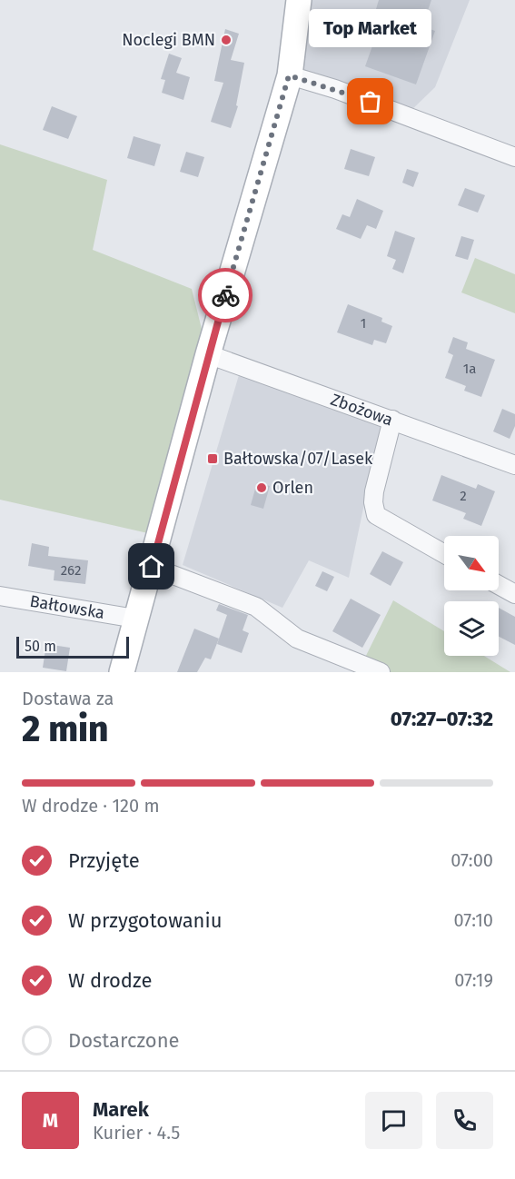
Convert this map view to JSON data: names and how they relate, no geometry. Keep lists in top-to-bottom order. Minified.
{"streets":{"street":["Zbożowa","Bałtowska"]},"places":{"other":["Noclegi BMN","Top Market","Orlen"],"transit":["Bałtowska/07/Lasek"]},"house_numbers":["1","1a","2","262"],"scale_bar":"50 m","north":"bottom right","page":{"bubble":"Top Market","scale":"50 m","heading":["2 min","Dostawa za","07:27–07:32"],"panel":["Marek","Kurier · 4.5"],"bar":"W drodze · 120 m","list":[["Przyjęte","07:00"],["W przygotowaniu","07:10"],["W drodze","07:19"],"Dostarczone"],"round":"M"}}
